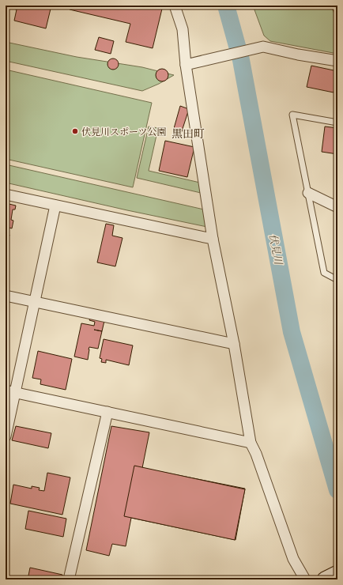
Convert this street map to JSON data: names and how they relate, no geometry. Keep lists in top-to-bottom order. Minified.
{"districts":["黒田町"],"water":["伏見川"],"places":["伏見川スポーツ公園"]}
